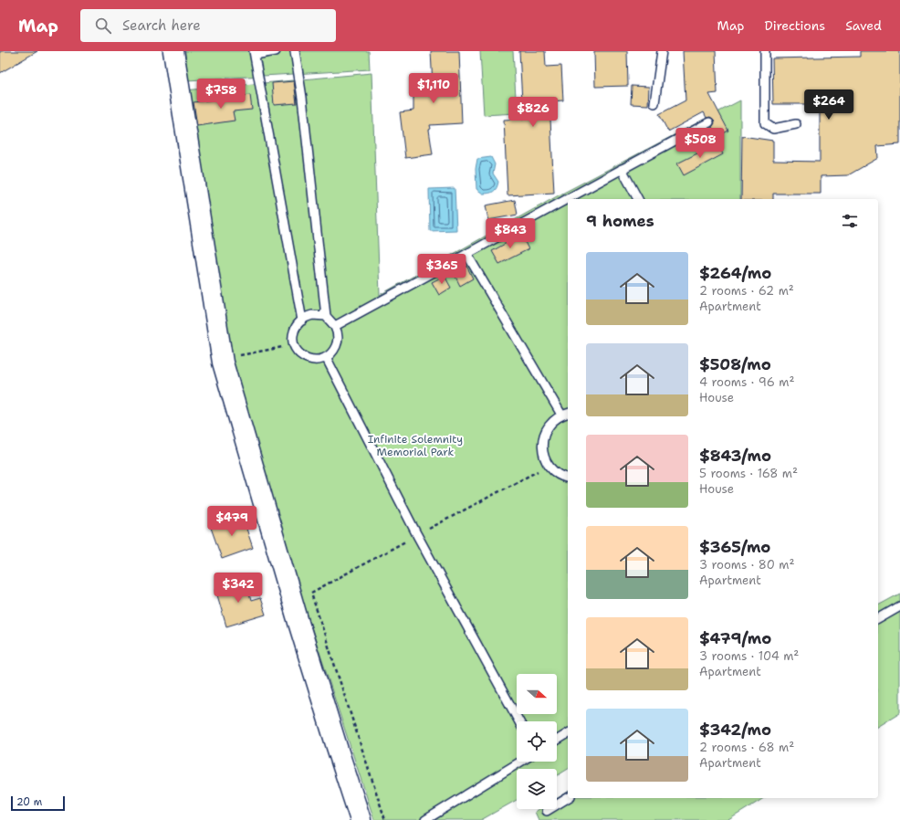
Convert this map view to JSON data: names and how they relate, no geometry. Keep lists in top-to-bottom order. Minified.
{"parks":["Infinite Solemnity Memorial Park"],"scale_bar":"20 m","north":"right","page":{"header":"Map","search":"Search here","nav":["Map","Directions","Saved"],"price":["$1,110","$758","$264","$826","$508","$843","$365","$479","$342"],"heading":"9 homes","list":[{"name":"$264/mo","note":"2 rooms · 62 m² · Apartment"},{"name":"$508/mo","note":"4 rooms · 96 m² · House"},{"name":"$843/mo","note":"5 rooms · 168 m² · House"},{"name":"$365/mo","note":"3 rooms · 80 m² · Apartment"},{"name":"$479/mo","note":"3 rooms · 104 m² · Apartment"},{"name":"$342/mo","note":"2 rooms · 68 m² · Apartment"}],"scale":"20 m"}}
